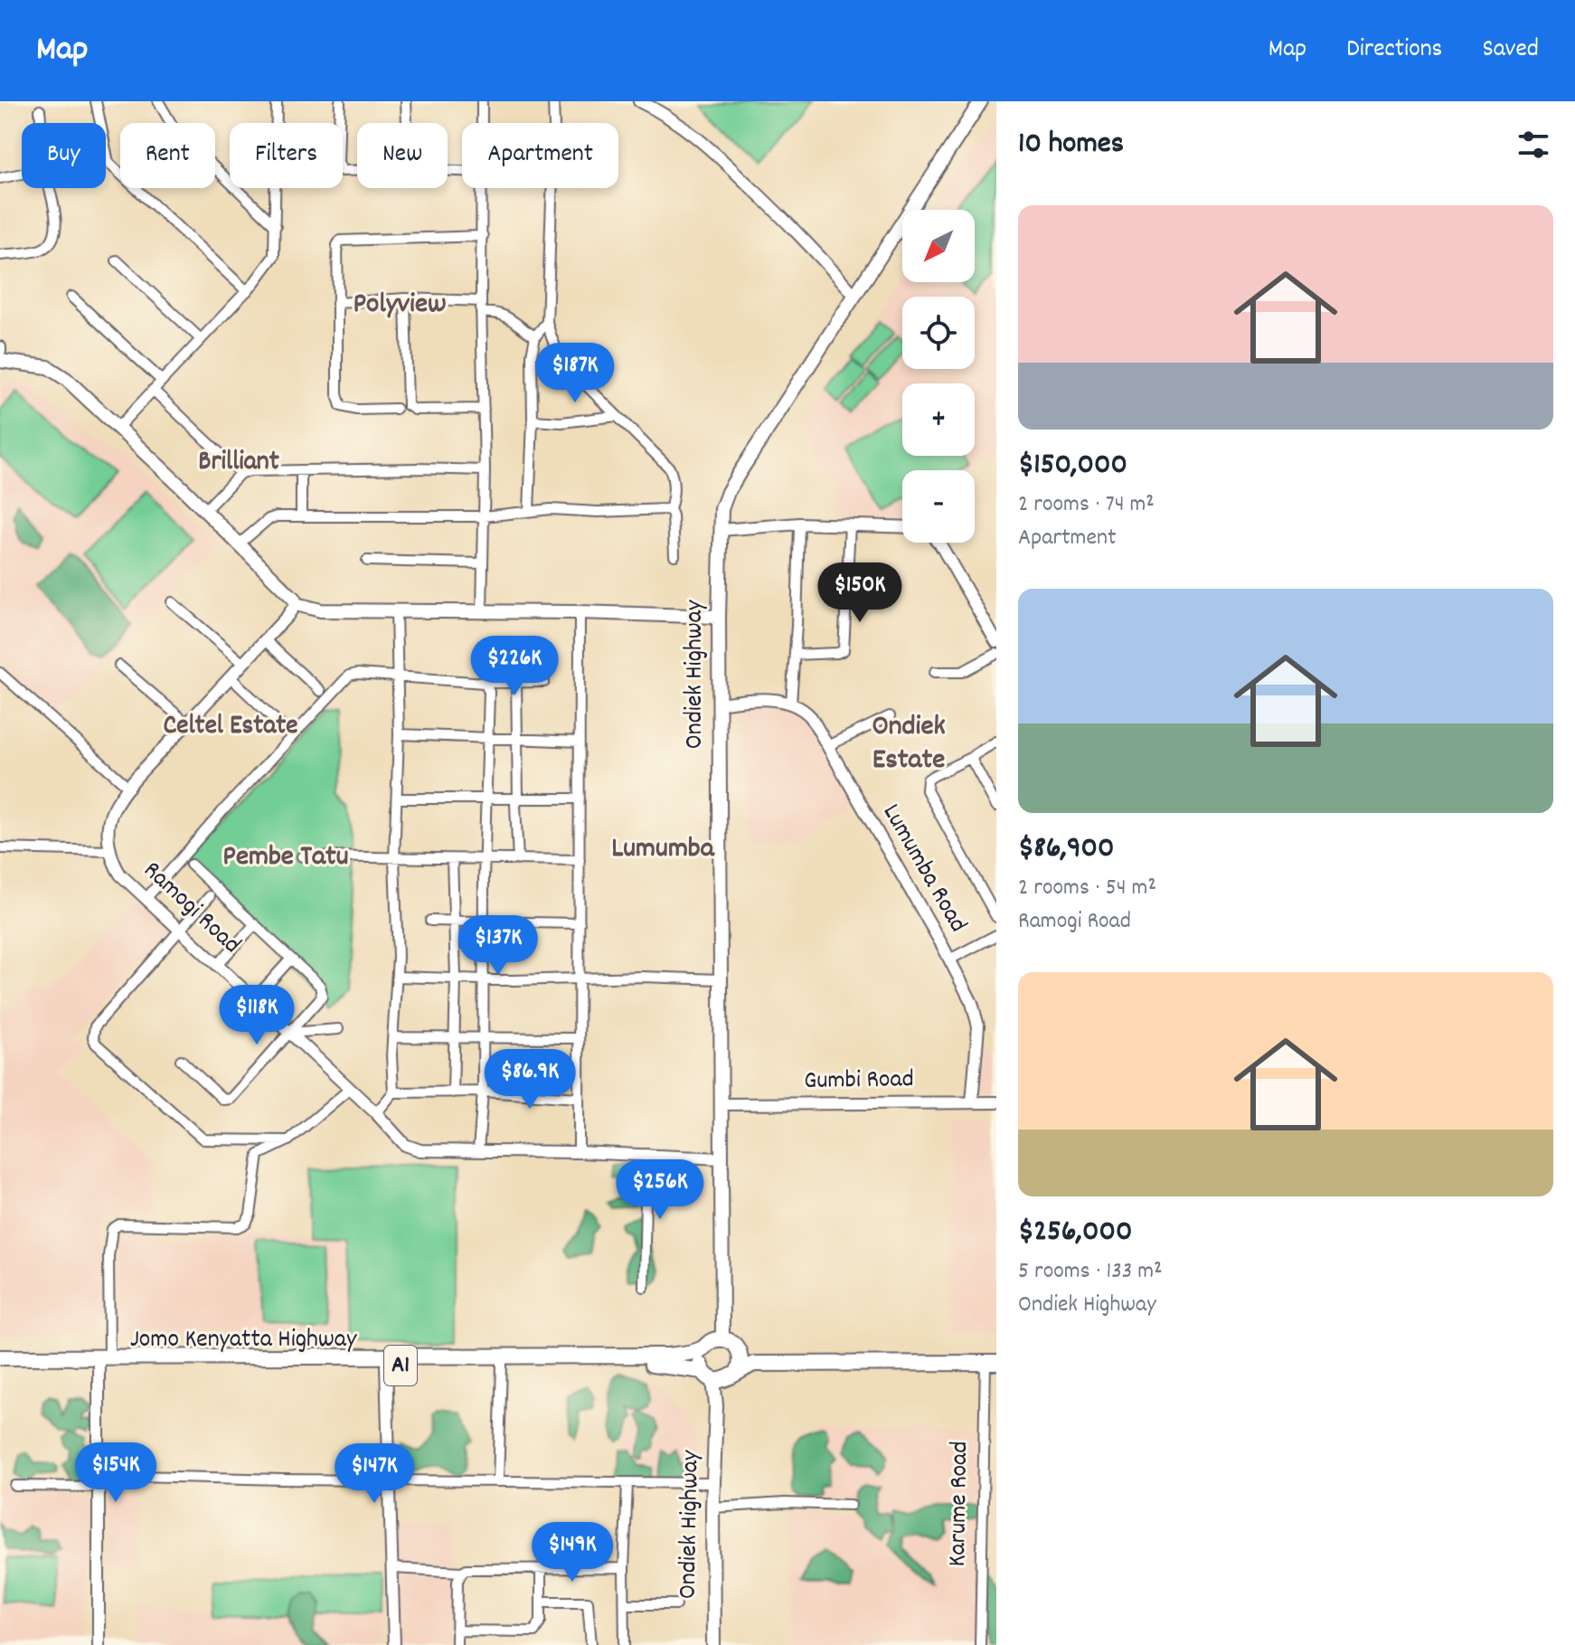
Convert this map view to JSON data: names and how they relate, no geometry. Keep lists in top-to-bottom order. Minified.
{"streets":{"highway":["Jomo Kenyatta Highway","A1"],"main road":["Ondiek Highway"],"street":["Lumumba Road","Ramogi Road","Gumbi Road","Karume Road"]},"crossings":[["Ondiek Highway","Ramogi Road"],["Ondiek Highway","Gumbi Road"],["Ondiek Highway","Jomo Kenyatta Highway"],["Lumumba Road","Gumbi Road"]],"districts":["Polyview","Brilliant","Celtel Estate","Ondiek Estate","Lumumba","Pembe Tatu"],"north":"bottom left","page":{"header":"Map","nav":["Map","Directions","Saved"],"heading":"10 homes","chip":["Buy","Rent","Filters","New","Apartment"],"list":[{"name":"$150,000","note":"2 rooms · 74 m² · Apartment"},{"name":"$86,900","note":"2 rooms · 54 m² · Ramogi Road"},{"name":"$256,000","note":"5 rooms · 133 m² · Ondiek Highway"}],"map_buttons":["+","−"],"price":["$187K","$150K","$226K","$137K","$118K","$86.9K","$256K","$154K","$147K","$149K"]}}
